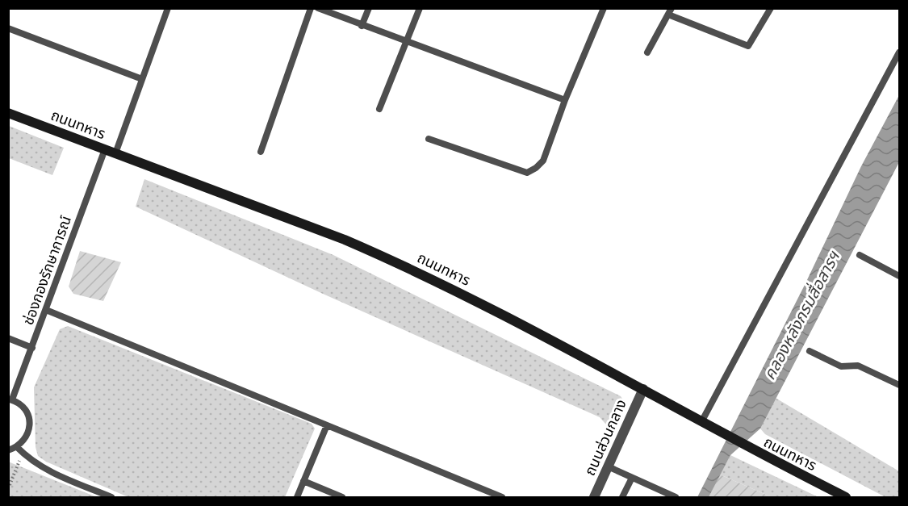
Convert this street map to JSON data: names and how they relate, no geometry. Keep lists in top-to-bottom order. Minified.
{"streets":{"main road":["ถนนทหาร"],"street":["ถนนส่วนกลาง"],"lane":["ช่องกองรักษาการณ์"]},"crossings":[["ถนนทหาร","ช่องกองรักษาการณ์"],["ถนนทหาร","ถนนส่วนกลาง"]],"water":["คลองหลังกรมสื่อสารฯ"]}
